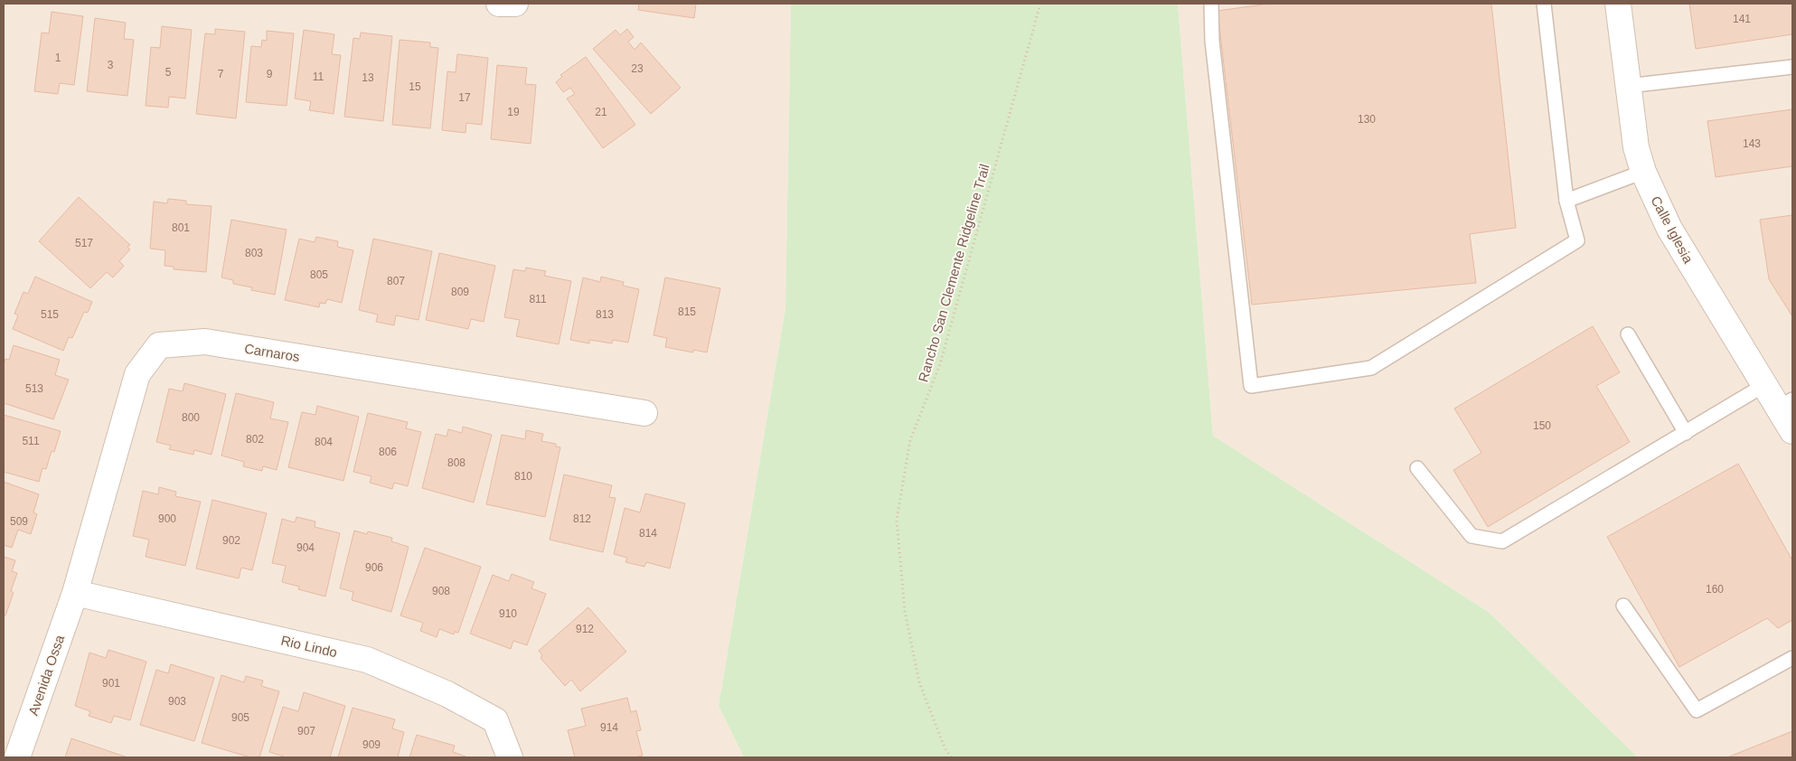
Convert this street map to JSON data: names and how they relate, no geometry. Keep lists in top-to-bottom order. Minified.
{"streets":{"street":["Calle Iglesia","Carnaros","Rio Lindo","Avenida Ossa"],"path":["Rancho San Clemente Ridgeline Trail"]},"crossings":[["Carnaros","Rio Lindo"],["Carnaros","Avenida Ossa"],["Rio Lindo","Avenida Ossa"]],"house_numbers":["141","1","3","23","5","7","9","11","13","15","17","19","21","130","143","801","517","803","805","807","809","811","815","515","813","513","800","150","802","511","804","806","808","810","900","812","509","814","902","904","906","160","908","910","912","901","903","905","914","907","909"]}
